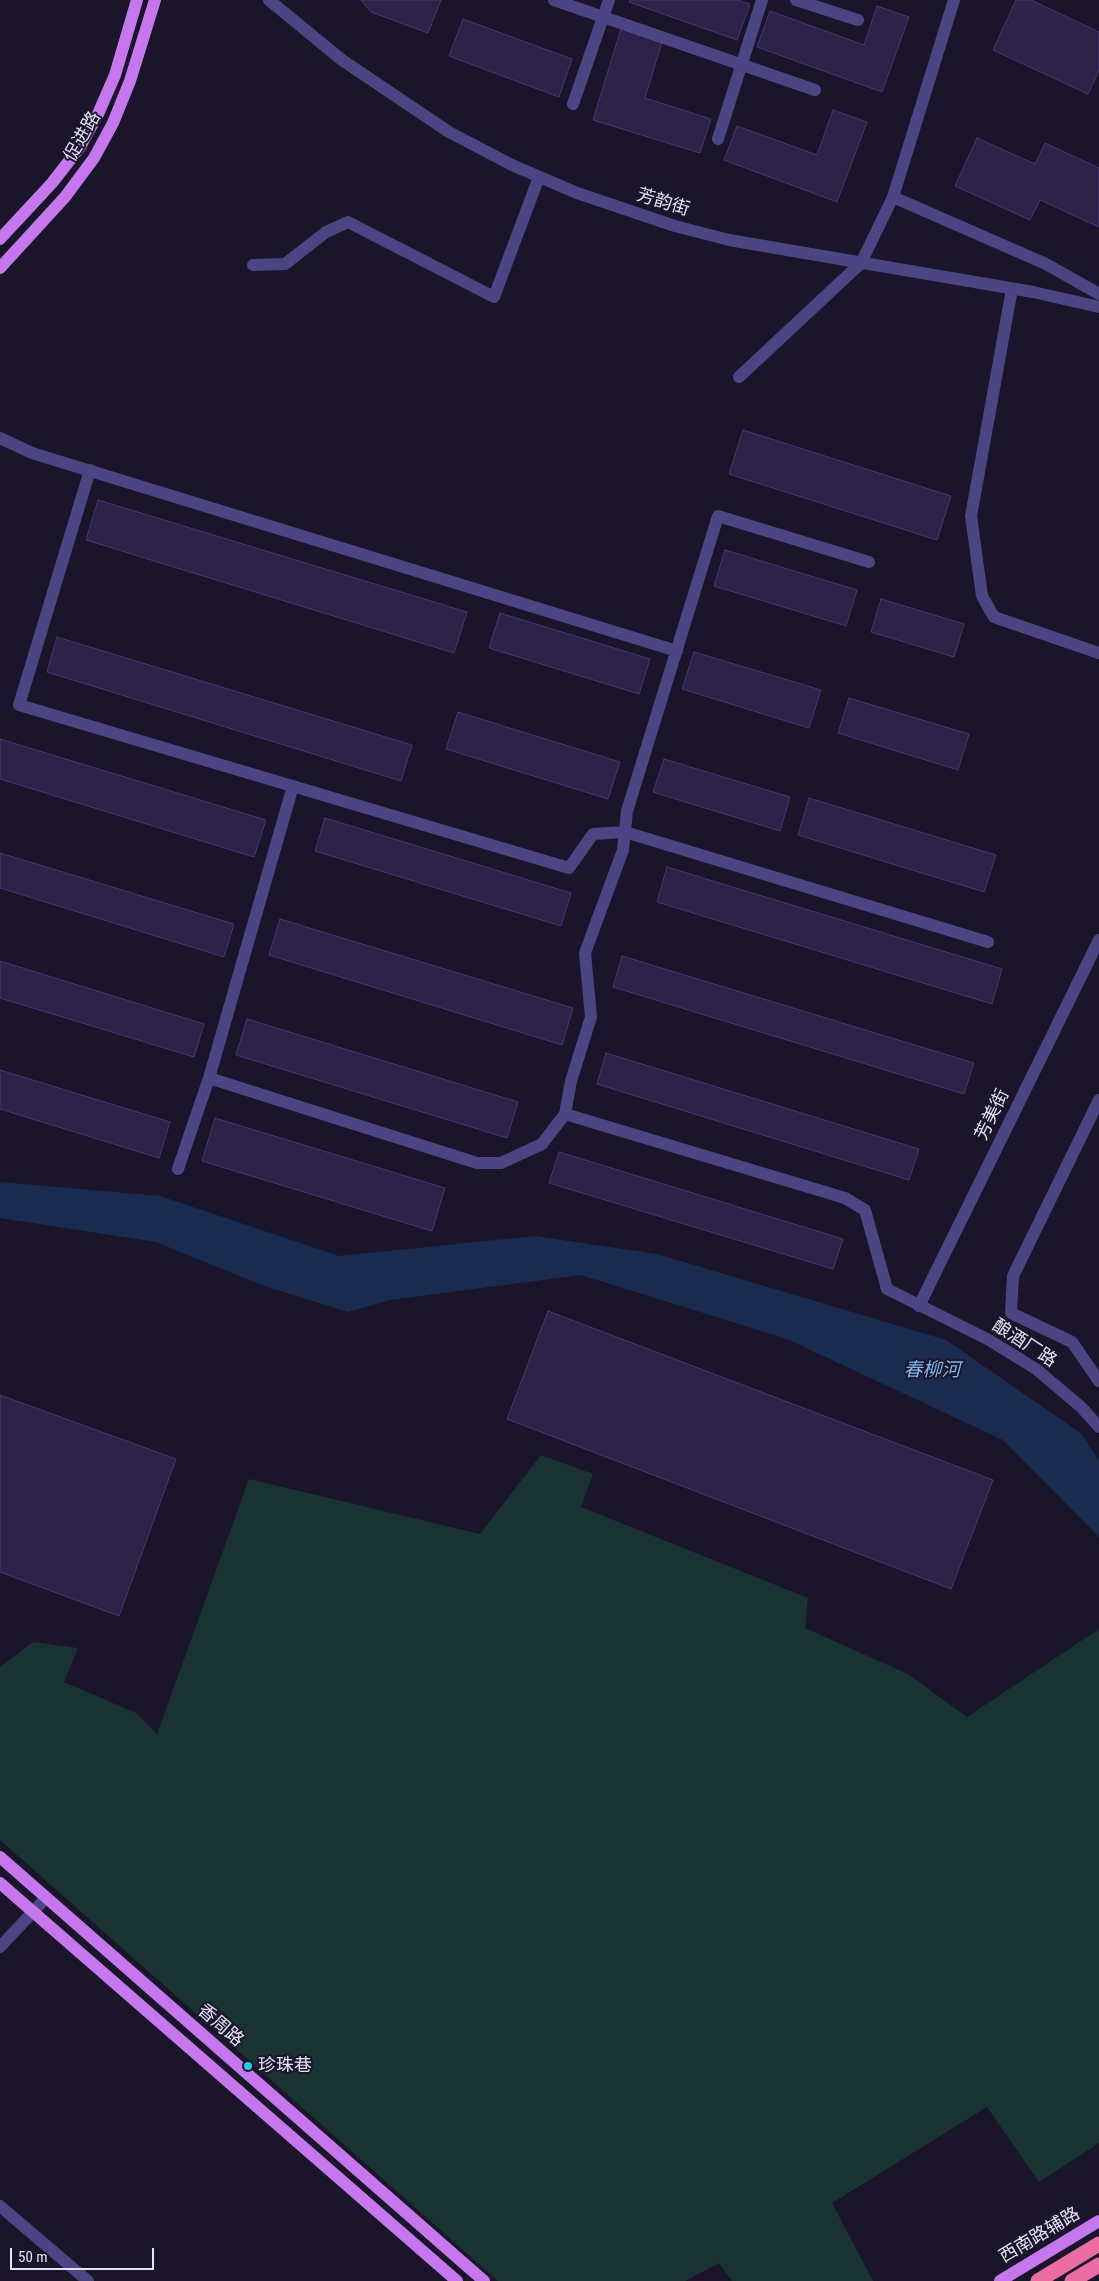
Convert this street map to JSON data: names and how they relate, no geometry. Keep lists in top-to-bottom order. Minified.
{"streets":{"main road":["促进路","香周路","西南路辅路"],"street":["芳韵街","芳美街","酿酒厂路"]},"crossings":[["芳美街","酿酒厂路"]],"water":["春柳河"],"places":["珍珠巷"],"scale_bar":"50 m"}
